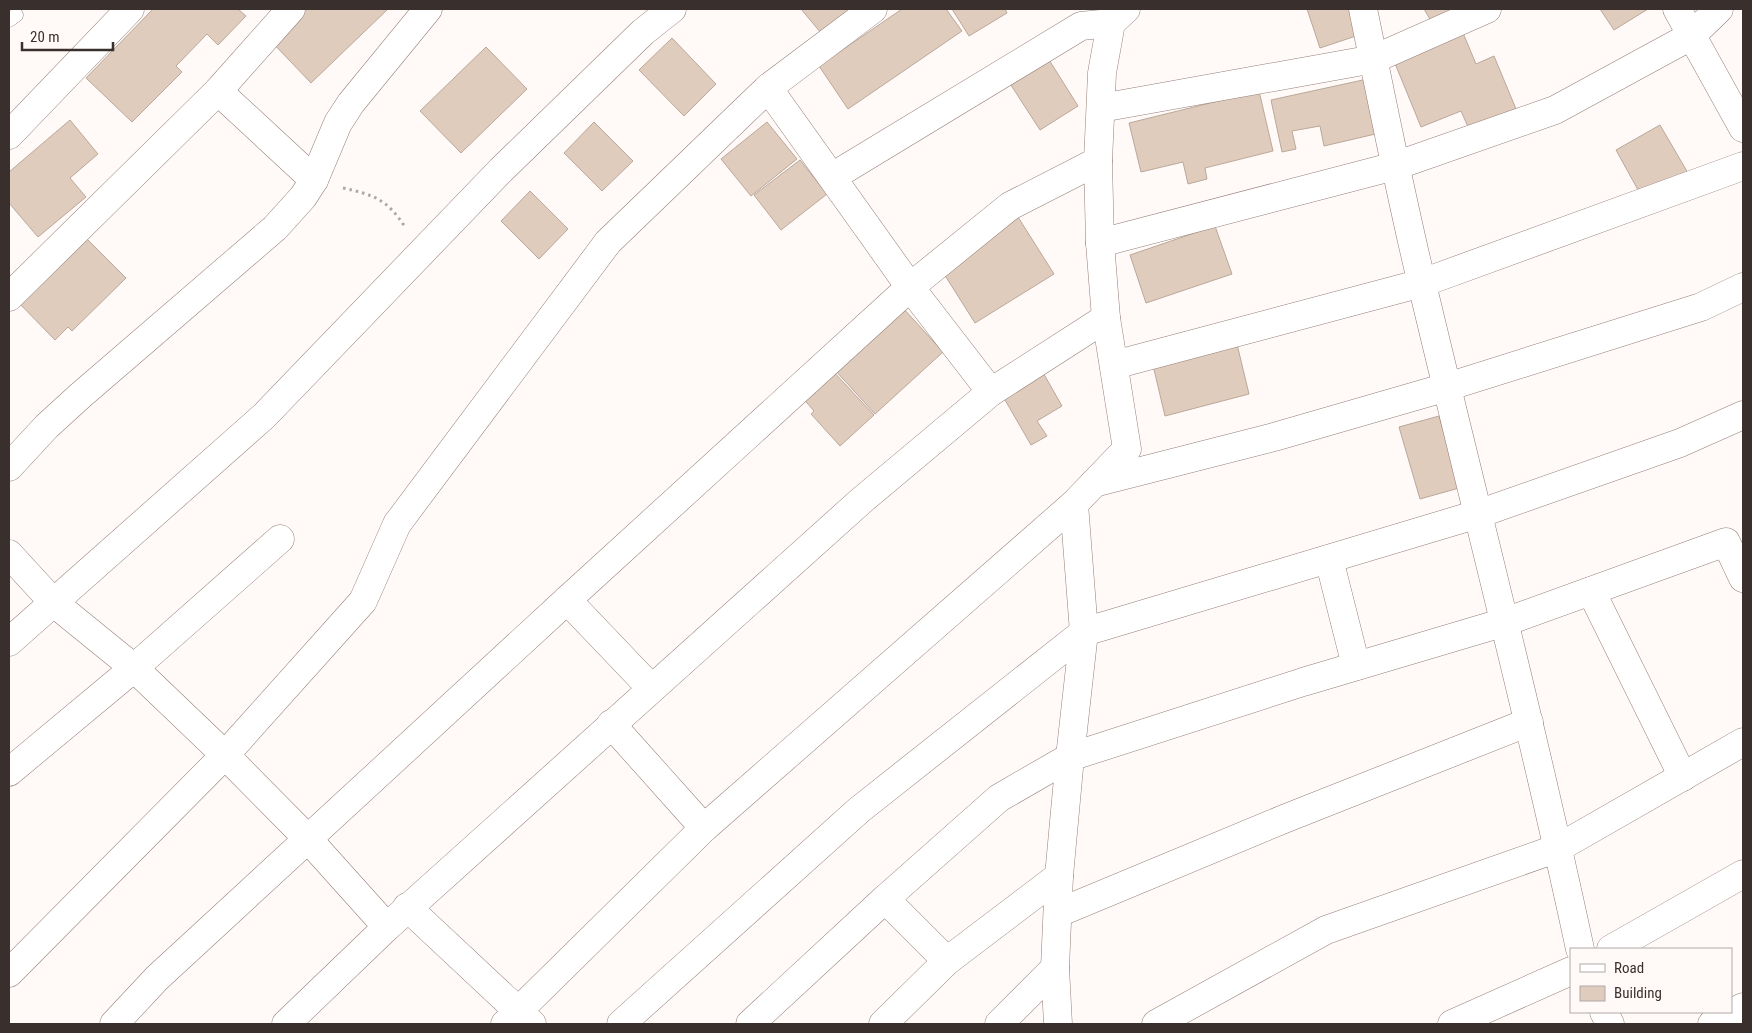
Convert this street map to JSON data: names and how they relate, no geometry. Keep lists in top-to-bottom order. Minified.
{"legend":["Road","Building"],"scale_bar":"20 m"}
